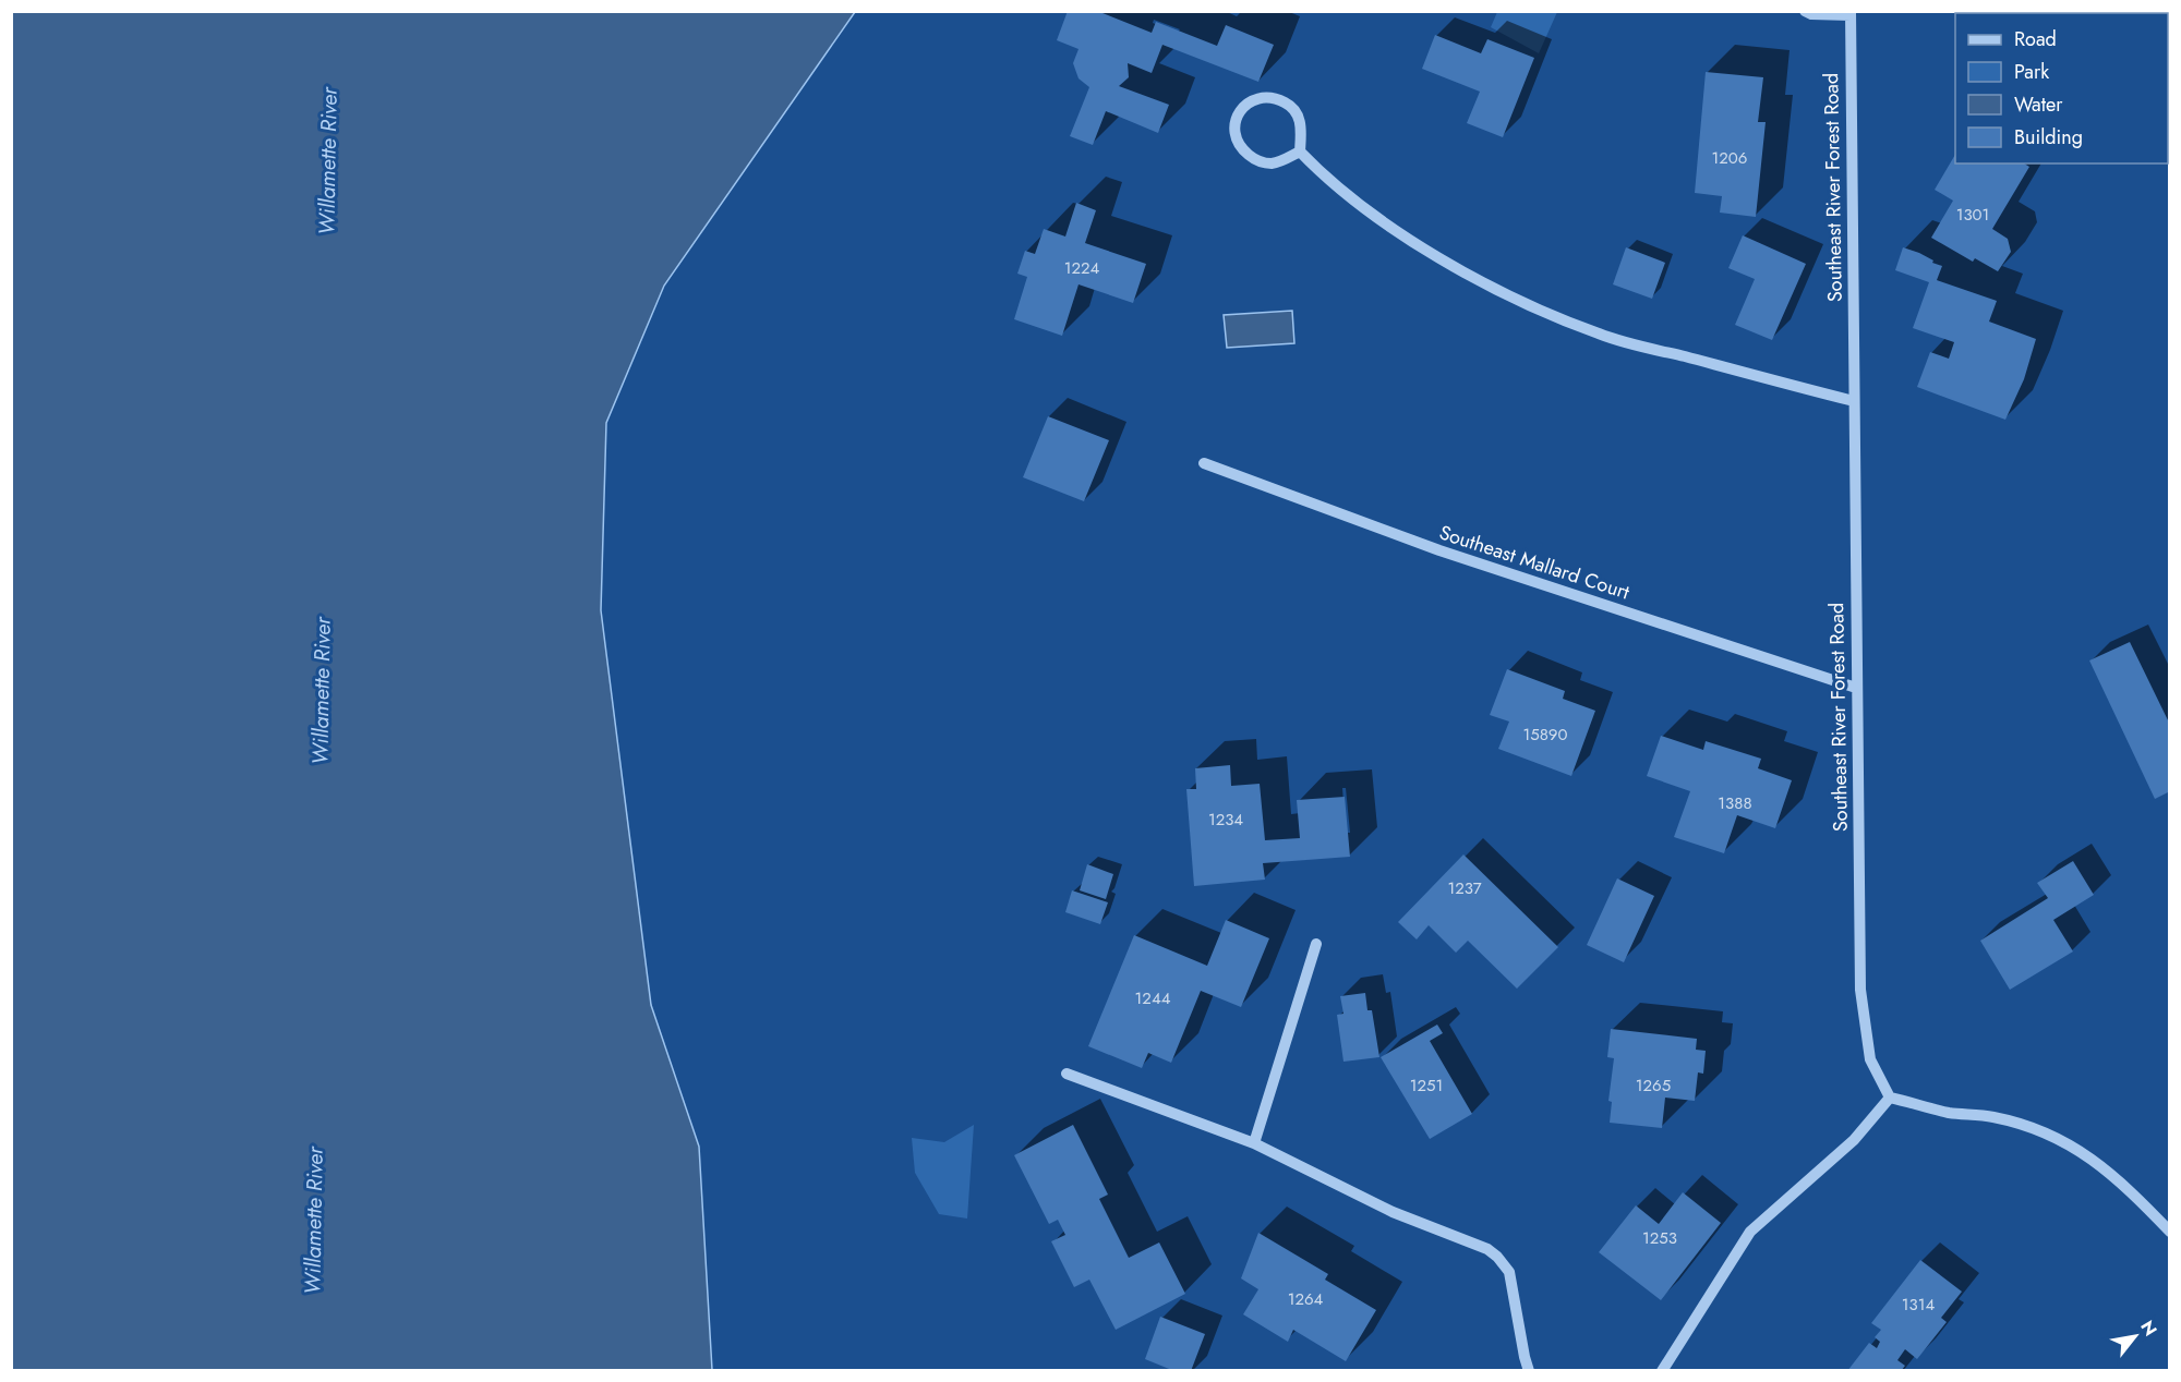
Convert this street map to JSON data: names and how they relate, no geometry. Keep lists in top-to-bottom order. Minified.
{"streets":{"street":["Southeast River Forest Road","Southeast Mallard Court"]},"crossings":[["Southeast River Forest Road","Southeast Mallard Court"]],"water":["Willamette River"],"house_numbers":["1206","1301","1224","15890","1388","1234","1237","1244","1251","1265","1253","1264","1314"],"legend":["Road","Park","Water","Building"],"north":"top right"}
